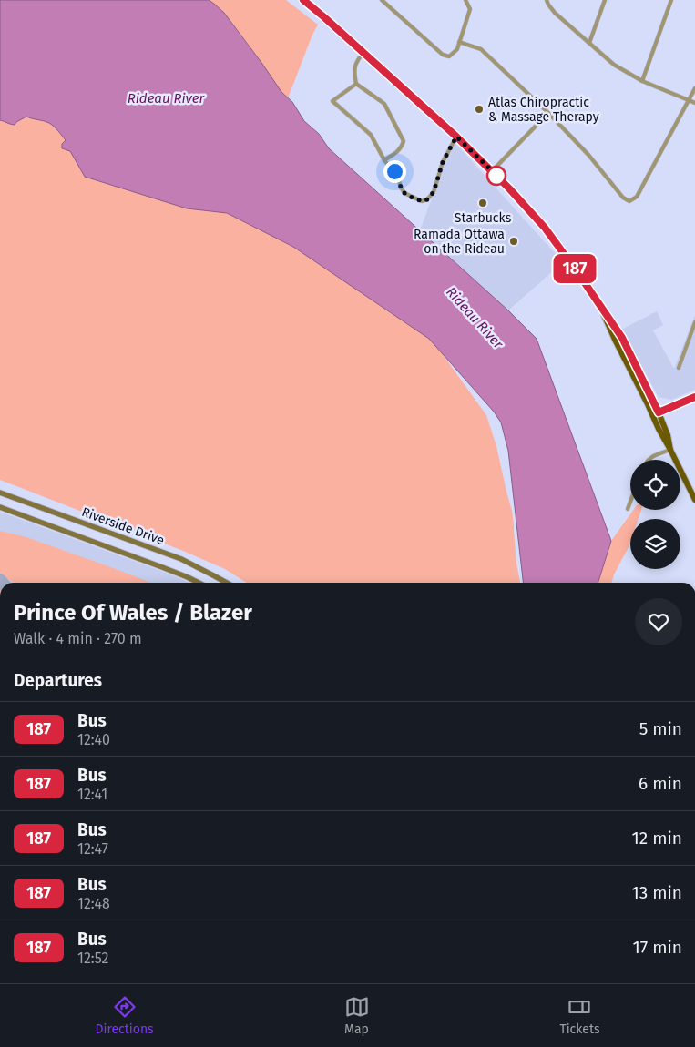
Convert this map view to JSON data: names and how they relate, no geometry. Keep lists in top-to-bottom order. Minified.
{"streets":{"main road":["Riverside Drive"]},"water":["Rideau River"],"places":["Atlas Chiropractic & Massage Therapy","Starbucks","Ramada Ottawa on the Rideau"],"lines":["bus line 187"],"page":{"on_map":"187","heading":[["Prince Of Wales / Blazer","Walk · 4 min · 270 m"],"Departures"],"list":[{"mark":"187","name":"Bus","note":"12:40","value":"5 min"},{"mark":"187","name":"Bus","note":"12:41","value":"6 min"},{"mark":"187","name":"Bus","note":"12:47","value":"12 min"},{"mark":"187","name":"Bus","note":"12:48","value":"13 min"},{"mark":"187","name":"Bus","note":"12:52","value":"17 min"}],"tabs":["Directions","Map","Tickets"]}}
